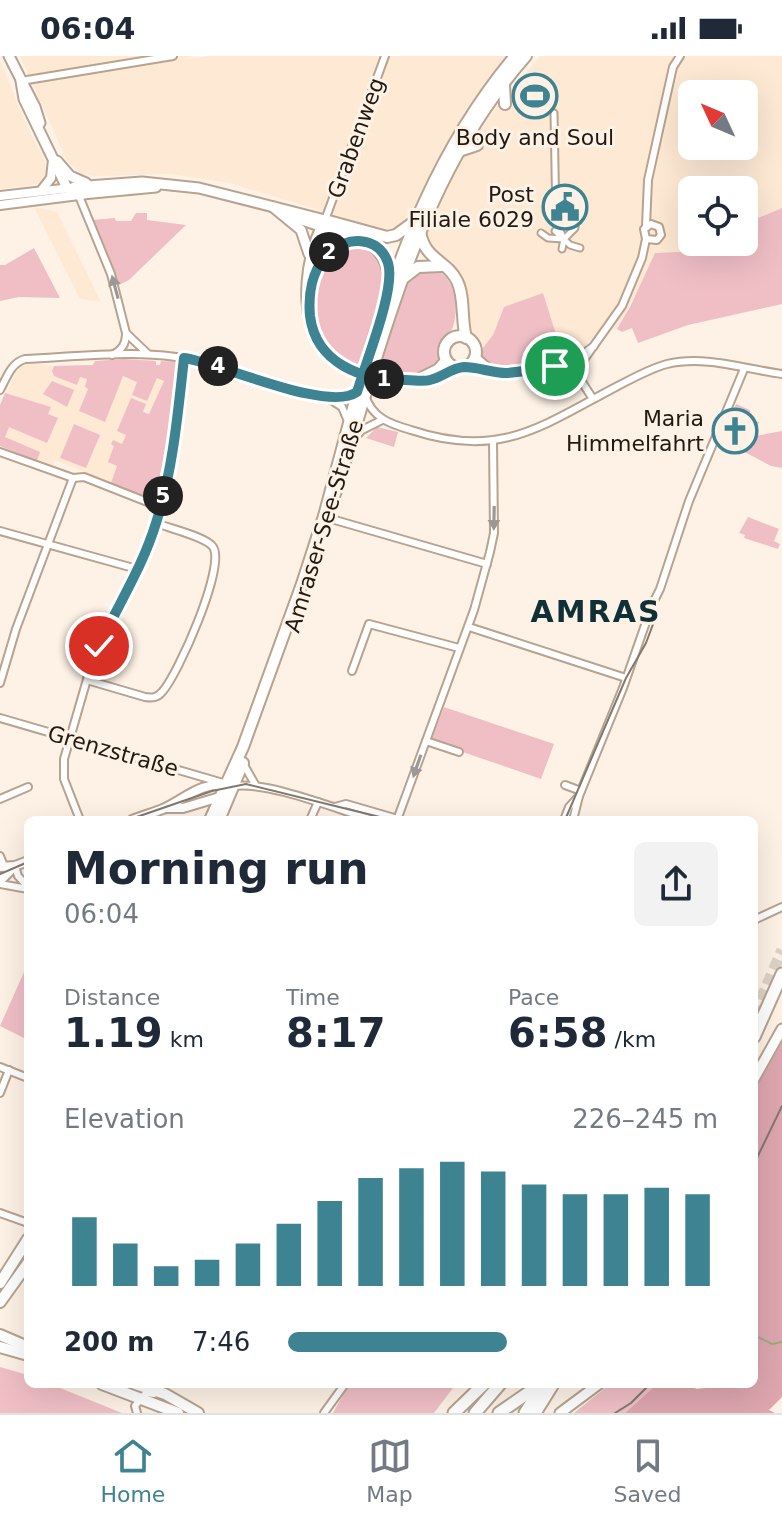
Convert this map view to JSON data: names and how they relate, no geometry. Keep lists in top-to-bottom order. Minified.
{"streets":{"main road":["Amraser-See-Straße"],"street":["Grabenweg","Grenzstraße"]},"crossings":[["Amraser-See-Straße","Grenzstraße"]],"districts":["AMRAS"],"places":{"sports":["Body and Soul"],"public building":["Post Filiale 6029"],"church":["Maria Himmelfahrt"]},"north":"top left","page":{"status":"06:04","pins":["2","4","1","5"],"heading":["Morning run","06:04"],"stats":[["Distance","1.19 km"],["Time","8:17"],["Pace","6:58 /km"]],"chart":["Elevation","226–245 m"],"list":[{"name":"200 m","note":"7:46"}],"tabs":["Home","Map","Saved"]}}
